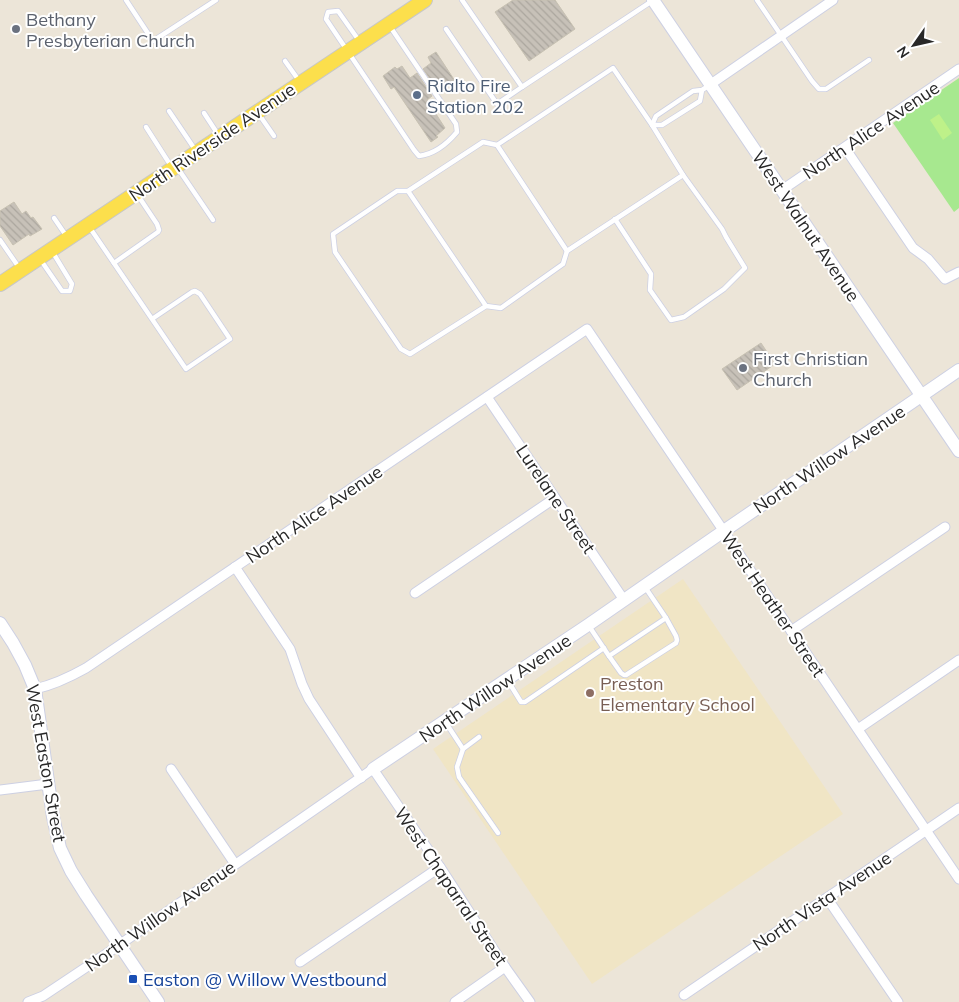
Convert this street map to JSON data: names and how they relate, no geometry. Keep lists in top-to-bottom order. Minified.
{"streets":{"main road":["North Riverside Avenue"],"street":["North Alice Avenue","West Walnut Avenue","North Willow Avenue","Lurelane Street","West Heather Street","West Easton Street","West Chaparral Street","North Vista Avenue"]},"crossings":[["North Alice Avenue","West Walnut Avenue"],["North Alice Avenue","Lurelane Street"],["North Alice Avenue","West Heather Street"],["North Alice Avenue","West Easton Street"],["West Walnut Avenue","North Willow Avenue"],["North Willow Avenue","Lurelane Street"],["North Willow Avenue","West Heather Street"],["North Willow Avenue","West Easton Street"],["North Willow Avenue","West Chaparral Street"],["West Heather Street","North Vista Avenue"]],"places":{"other":["Bethany Presbyterian Church","Rialto Fire Station 202","First Christian Church","Preston Elementary School"],"transit":["Easton @ Willow Westbound"]},"north":"bottom left"}
